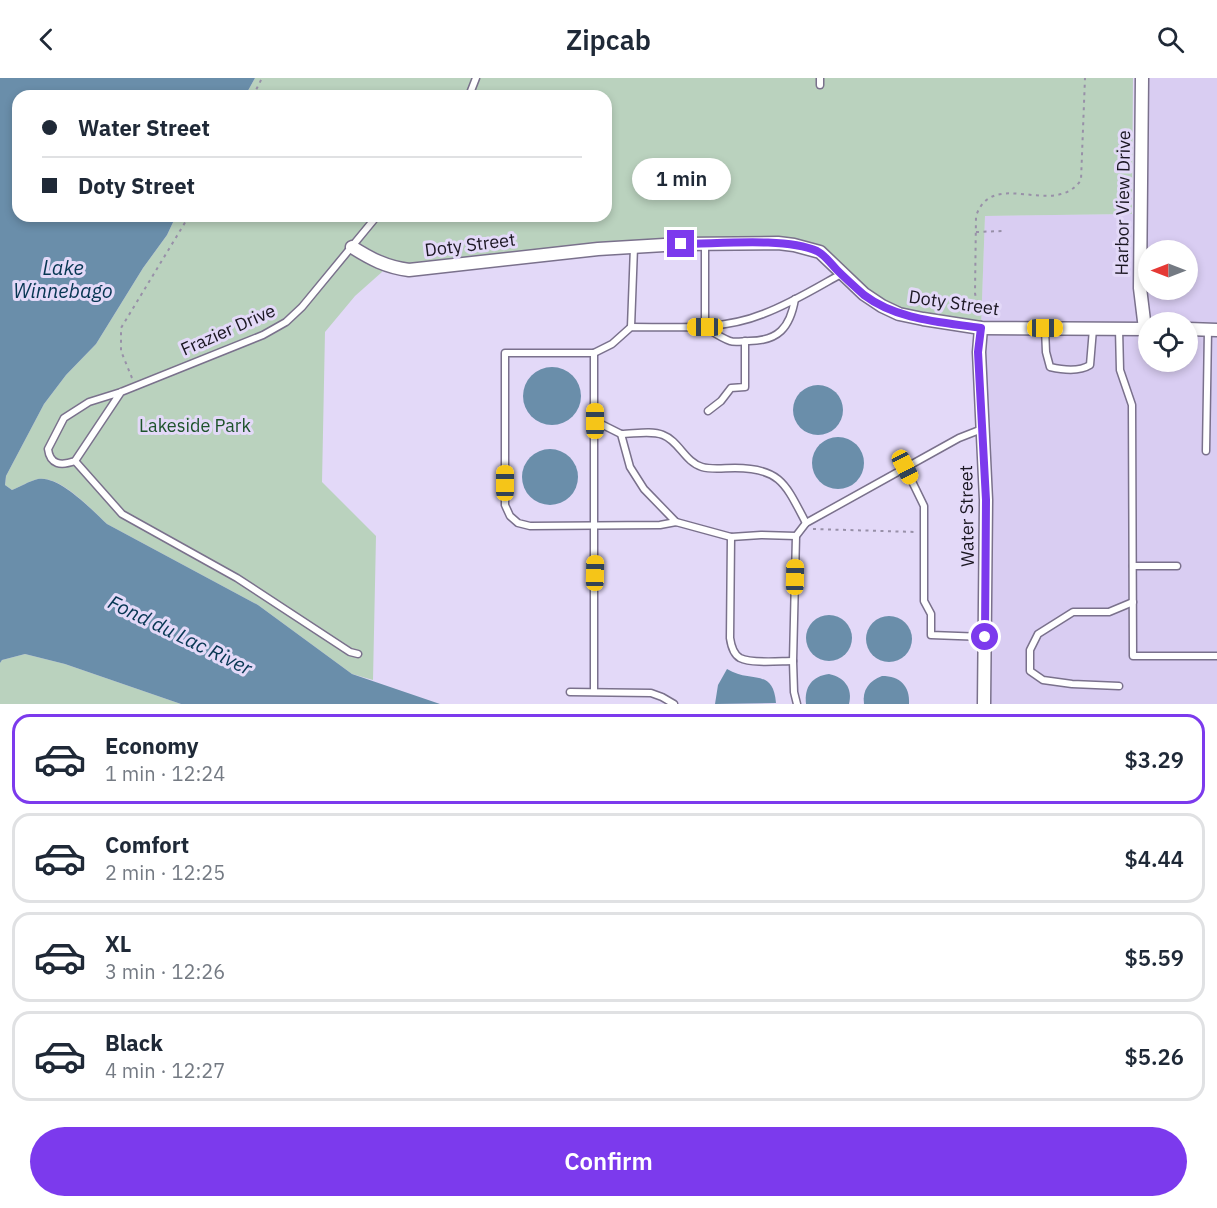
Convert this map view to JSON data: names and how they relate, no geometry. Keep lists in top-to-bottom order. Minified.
{"streets":{"street":["Harbor View Drive","Doty Street","Water Street"],"lane":["Frazier Drive"]},"crossings":[["Doty Street","Frazier Drive"],["Doty Street","Water Street"]],"water":["Lake Winnebago","Fond du Lac River"],"parks":["Lakeside Park"],"north":"left","page":{"header":"Zipcab","banner":["Water Street","Doty Street"],"bubble":"1 min","list":[{"name":"Economy","note":"1 min · 12:24","value":"$3.29"},{"name":"Comfort","note":"2 min · 12:25","value":"$4.44"},{"name":"XL","note":"3 min · 12:26","value":"$5.59"},{"name":"Black","note":"4 min · 12:27","value":"$5.26"}],"buttons":"Confirm"}}
